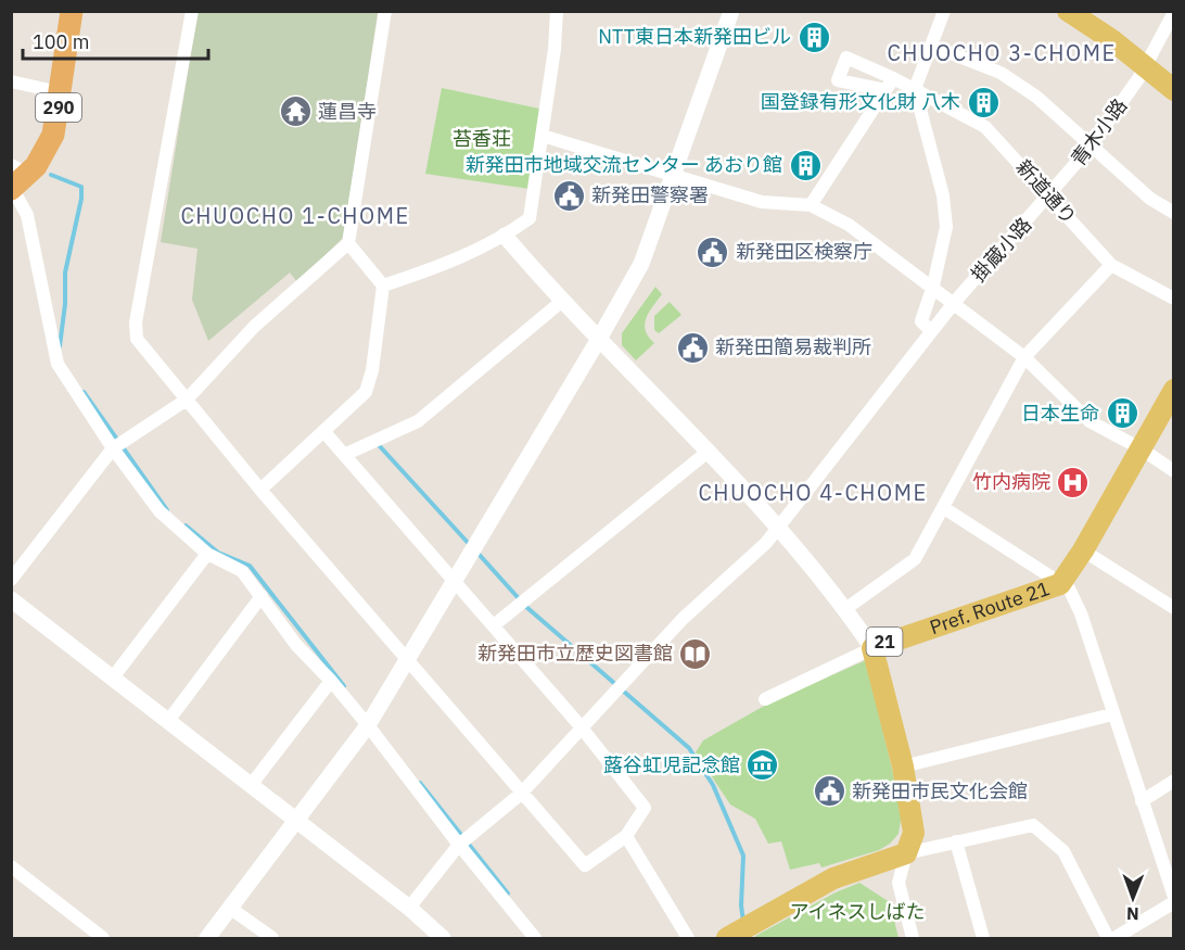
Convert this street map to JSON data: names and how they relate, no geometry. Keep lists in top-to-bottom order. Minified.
{"streets":{"highway":["290"],"main road":["Pref. Route 21","21"],"street":["青木小路","新道通り","掛蔵小路"]},"crossings":[["青木小路","新道通り"],["青木小路","掛蔵小路"],["新道通り","掛蔵小路"],["Pref. Route 21","21"]],"districts":["CHUOCHO 3-CHOME","CHUOCHO 1-CHOME","CHUOCHO 4-CHOME"],"parks":["苔香荘","アイネスしばた"],"places":{"building":["NTT東日本新発田ビル","国登録有形文化財 八木","新発田市地域交流センター あおり館","日本生命"],"temple":["蓮昌寺"],"public building":["新発田警察署","新発田区検察庁","新発田簡易裁判所","新発田市民文化会館"],"hospital":["竹内病院"],"library":["新発田市立歴史図書館"],"museum":["蕗谷虹児記念館"]},"scale_bar":"100 m","north":"bottom"}
